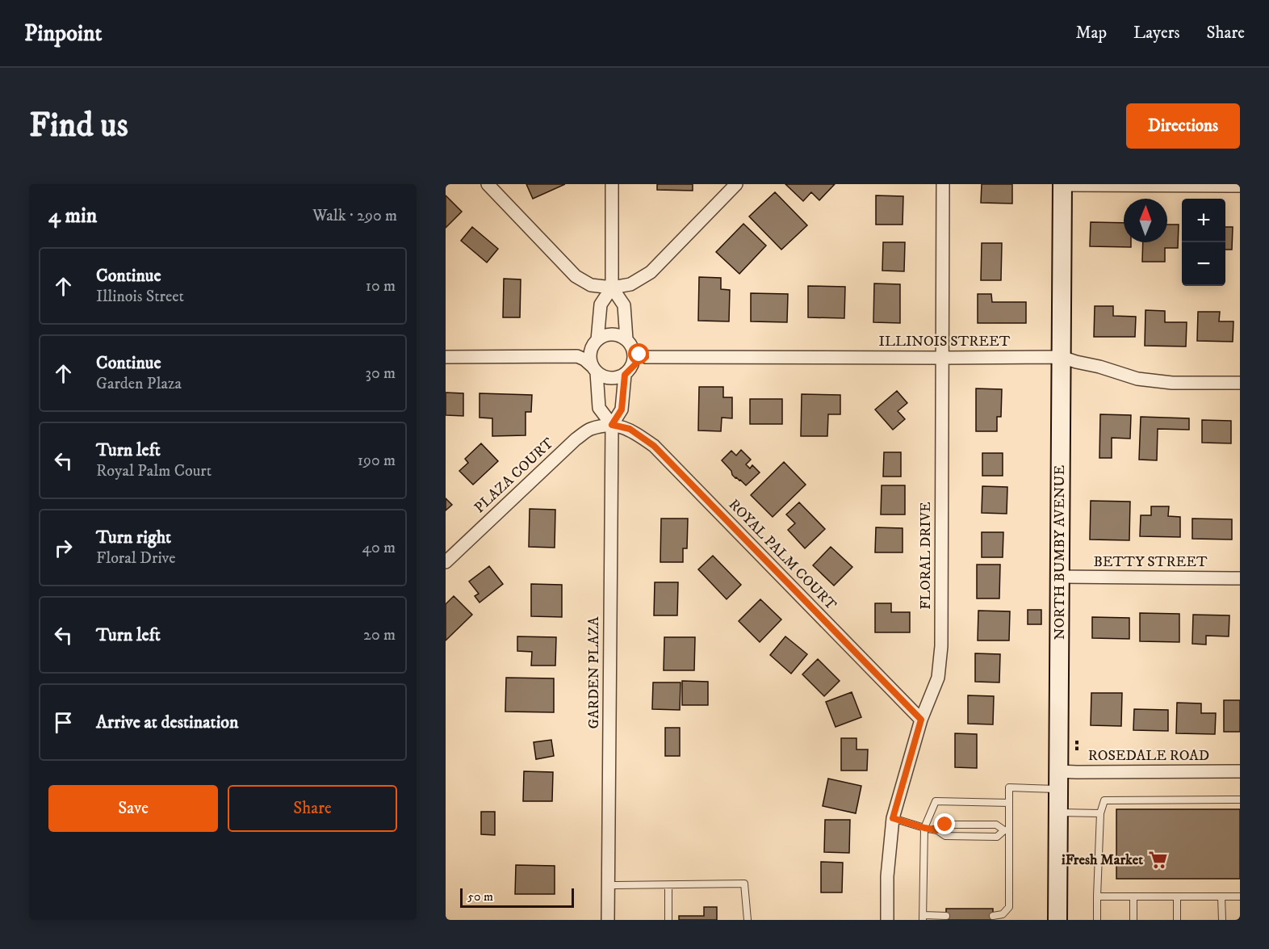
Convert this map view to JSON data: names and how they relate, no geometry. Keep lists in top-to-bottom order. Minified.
{"streets":{"street":["ILLINOIS STREET","PLAZA COURT","NORTH BUMBY AVENUE","ROYAL PALM COURT","FLORAL DRIVE","BETTY STREET","GARDEN PLAZA","ROSEDALE ROAD"]},"crossings":[["ILLINOIS STREET","NORTH BUMBY AVENUE"],["ILLINOIS STREET","FLORAL DRIVE"],["PLAZA COURT","ROYAL PALM COURT"],["PLAZA COURT","GARDEN PLAZA"],["NORTH BUMBY AVENUE","BETTY STREET"],["NORTH BUMBY AVENUE","ROSEDALE ROAD"],["ROYAL PALM COURT","FLORAL DRIVE"],["ROYAL PALM COURT","GARDEN PLAZA"]],"places":{"supermarket":["iFresh Market"]},"scale_bar":"50 m","north":"top","page":{"header":"Pinpoint","nav":["Map","Layers","Share"],"buttons":["Directions",["Save","Share"]],"title":"Find us","heading":["4 min","Walk · 290 m"],"map_buttons":["+","−"],"list":[["Continue","Illinois Street","10 m"],["Continue","Garden Plaza","30 m"],["Turn left","Royal Palm Court","190 m"],["Turn right","Floral Drive","40 m"],["Turn left","20 m"],"Arrive at destination"],"scale":"50 m"}}
